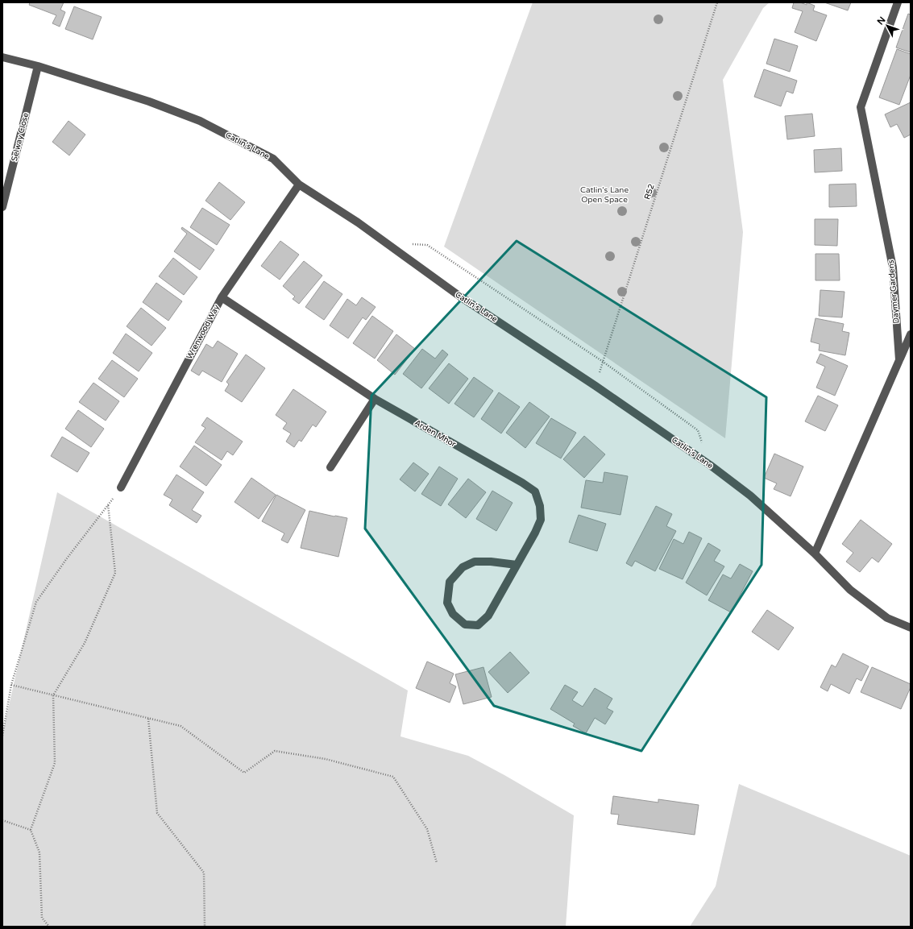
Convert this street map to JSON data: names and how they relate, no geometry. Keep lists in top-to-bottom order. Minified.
{"streets":{"street":["Selway Close","Catlin's Lane","Daymer Gardens","Wrenwood Way","Arden Mhor"],"path":["R52"]},"crossings":[["Selway Close","Catlin's Lane"],["Catlin's Lane","R52"],["Catlin's Lane","Daymer Gardens"],["Catlin's Lane","Wrenwood Way"],["Wrenwood Way","Arden Mhor"]],"parks":["Catlin's Lane Open Space"],"north":"top left"}
